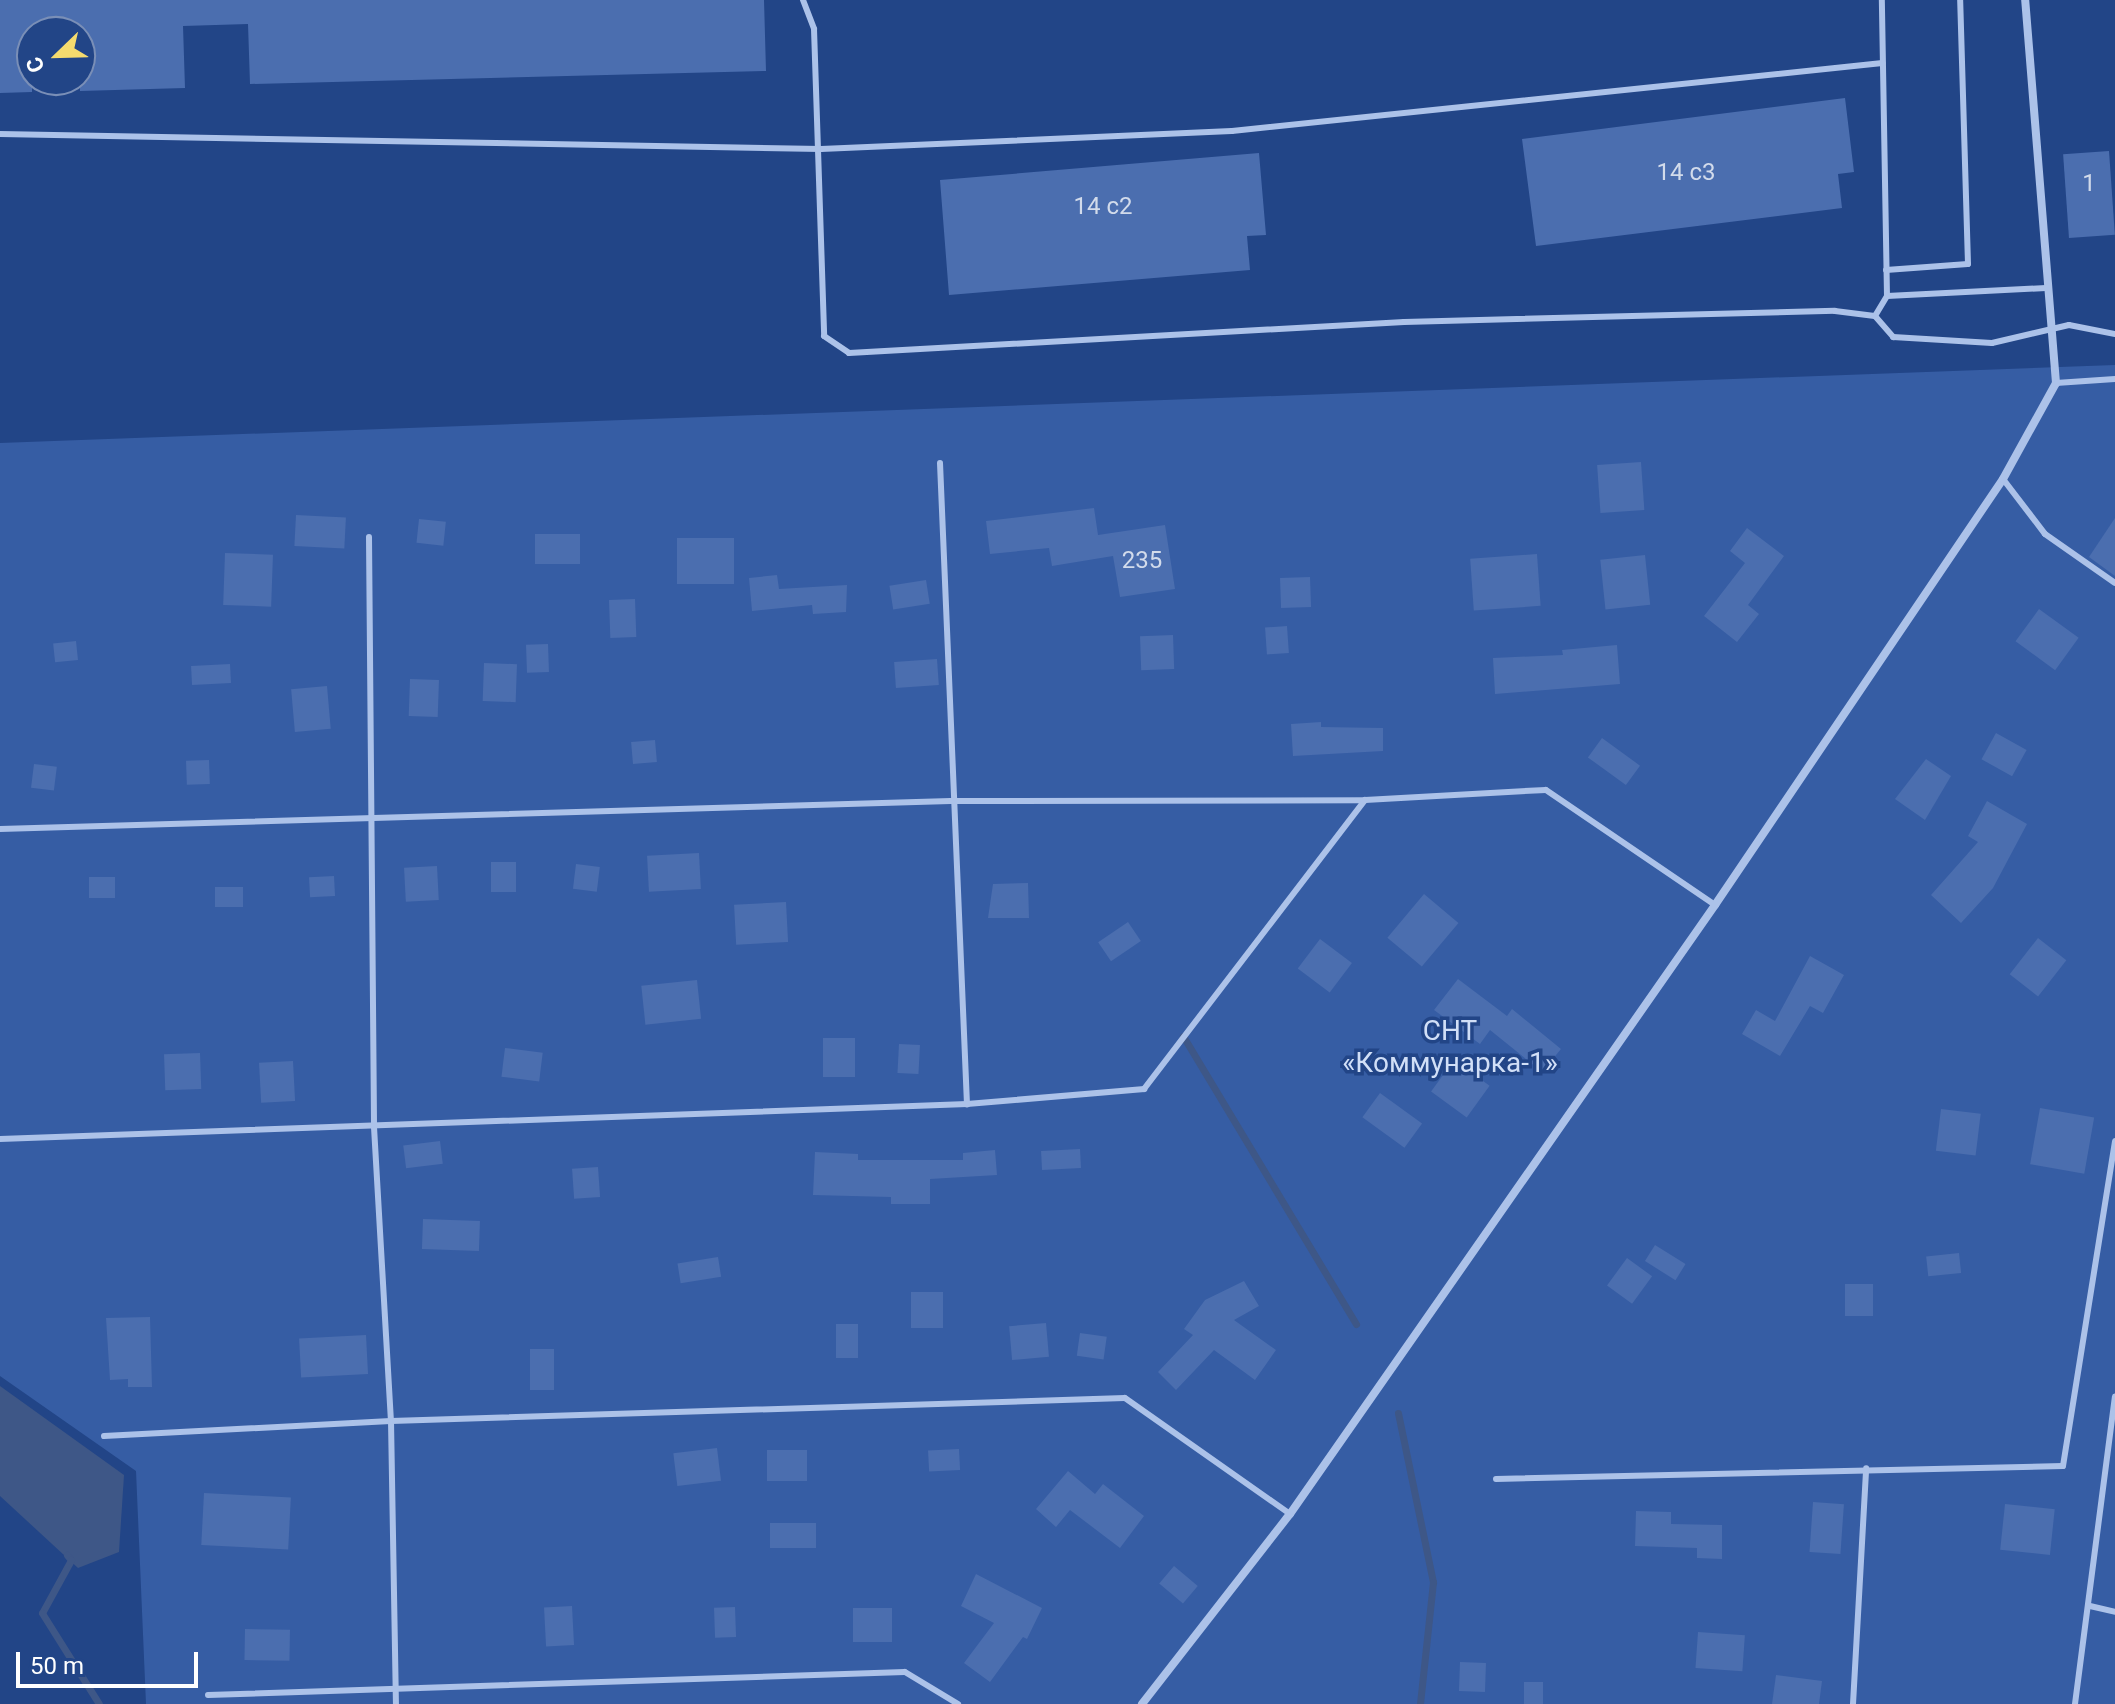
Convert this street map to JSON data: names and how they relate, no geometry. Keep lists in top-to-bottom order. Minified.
{"parks":["СНТ «Коммунарка-1»"],"house_numbers":["14 с3","1","14 с2","235"],"scale_bar":"50 m","north":"bottom left"}
